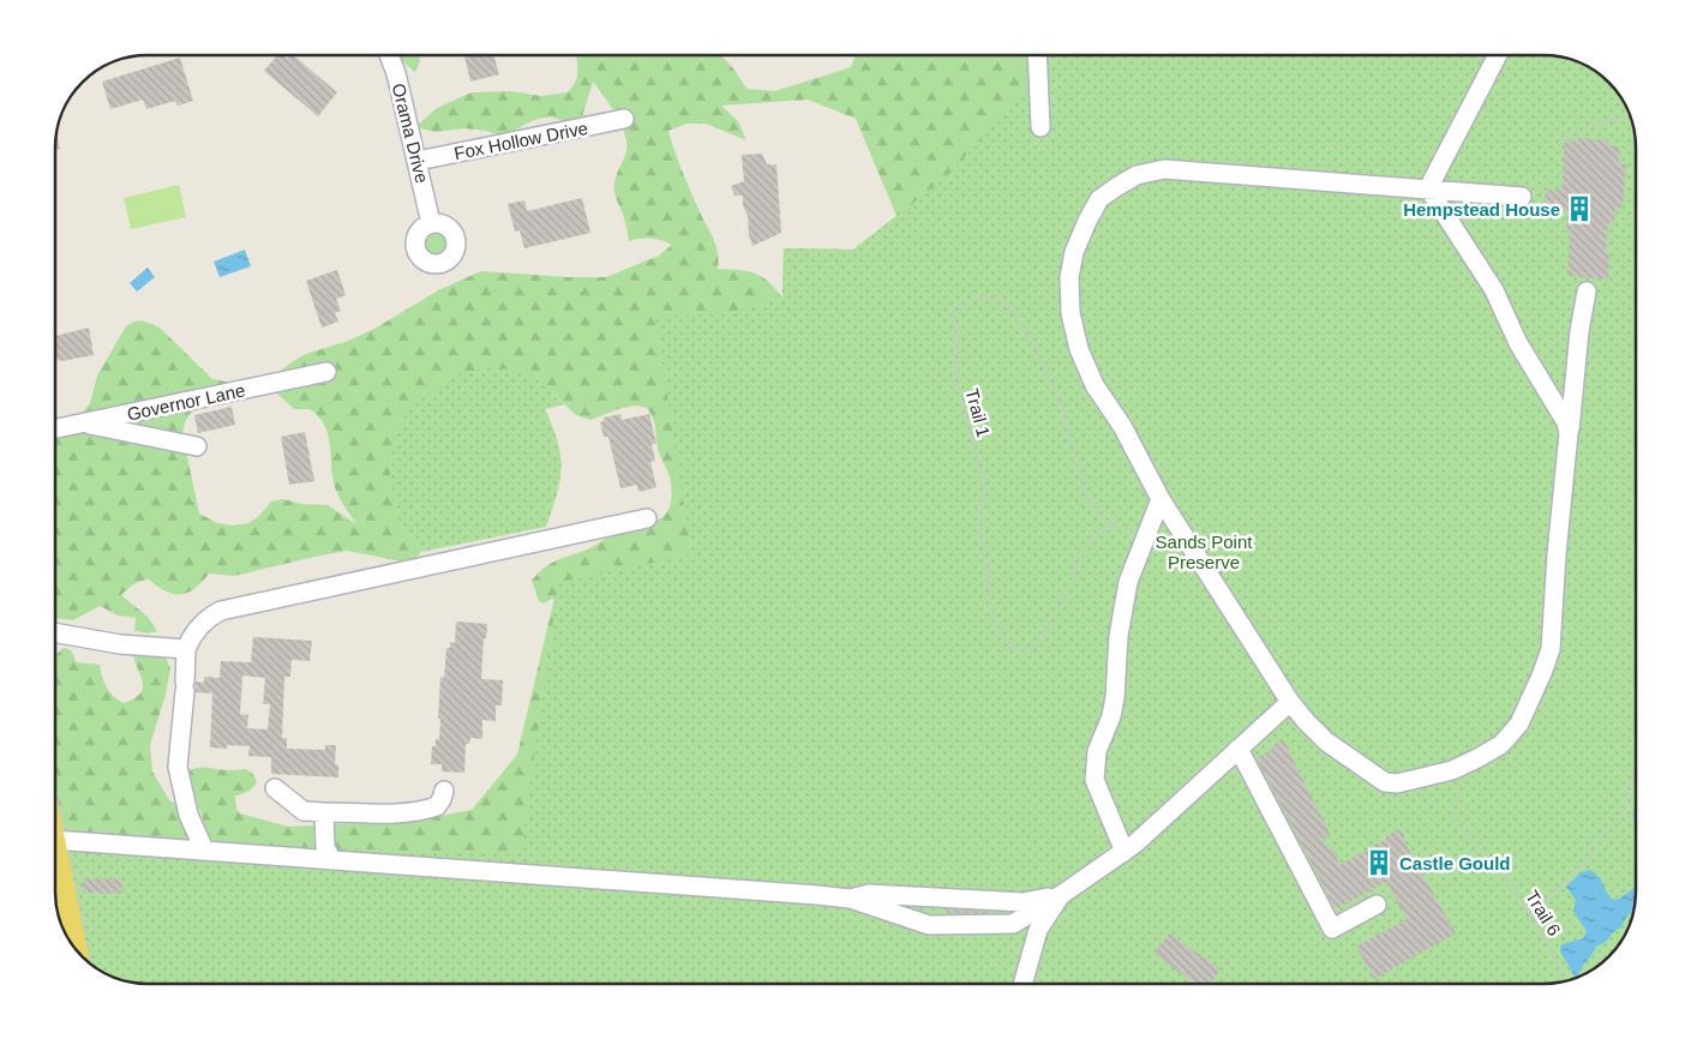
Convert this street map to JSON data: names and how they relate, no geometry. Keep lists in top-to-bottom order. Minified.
{"streets":{"street":["Orama Drive","Fox Hollow Drive","Governor Lane"],"path":["Trail 1","Trail 6"]},"crossings":[["Orama Drive","Fox Hollow Drive"]],"parks":["Sands Point Preserve"],"places":{"building":["Hempstead House","Castle Gould"]}}
